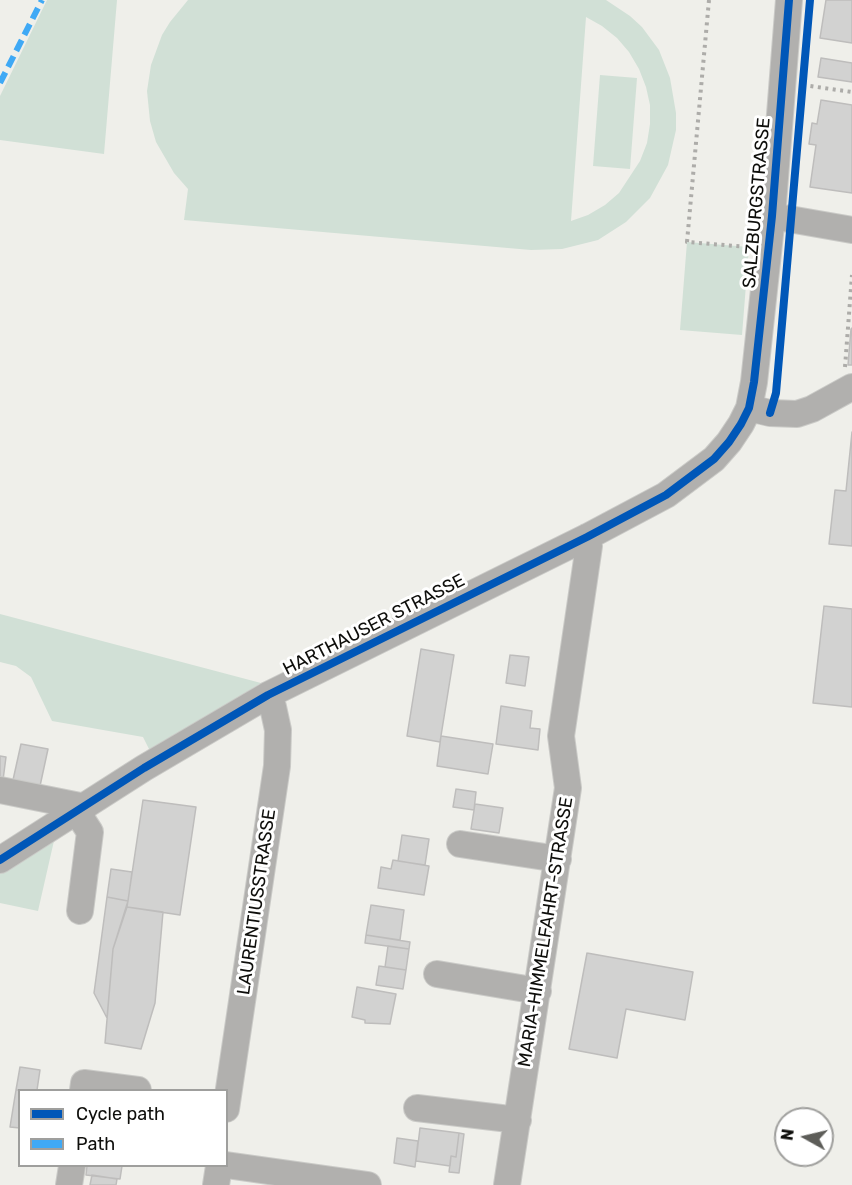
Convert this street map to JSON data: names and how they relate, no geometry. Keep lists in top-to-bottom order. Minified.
{"streets":{"street":["SALZBURGSTRASSE","HARTHAUSER STRASSE","LAURENTIUSSTRASSE","MARIA-HIMMELFAHRT-STRASSE"]},"crossings":[["SALZBURGSTRASSE","HARTHAUSER STRASSE"],["HARTHAUSER STRASSE","LAURENTIUSSTRASSE"],["HARTHAUSER STRASSE","MARIA-HIMMELFAHRT-STRASSE"]],"legend":["Cycle path","Path"],"north":"left"}
